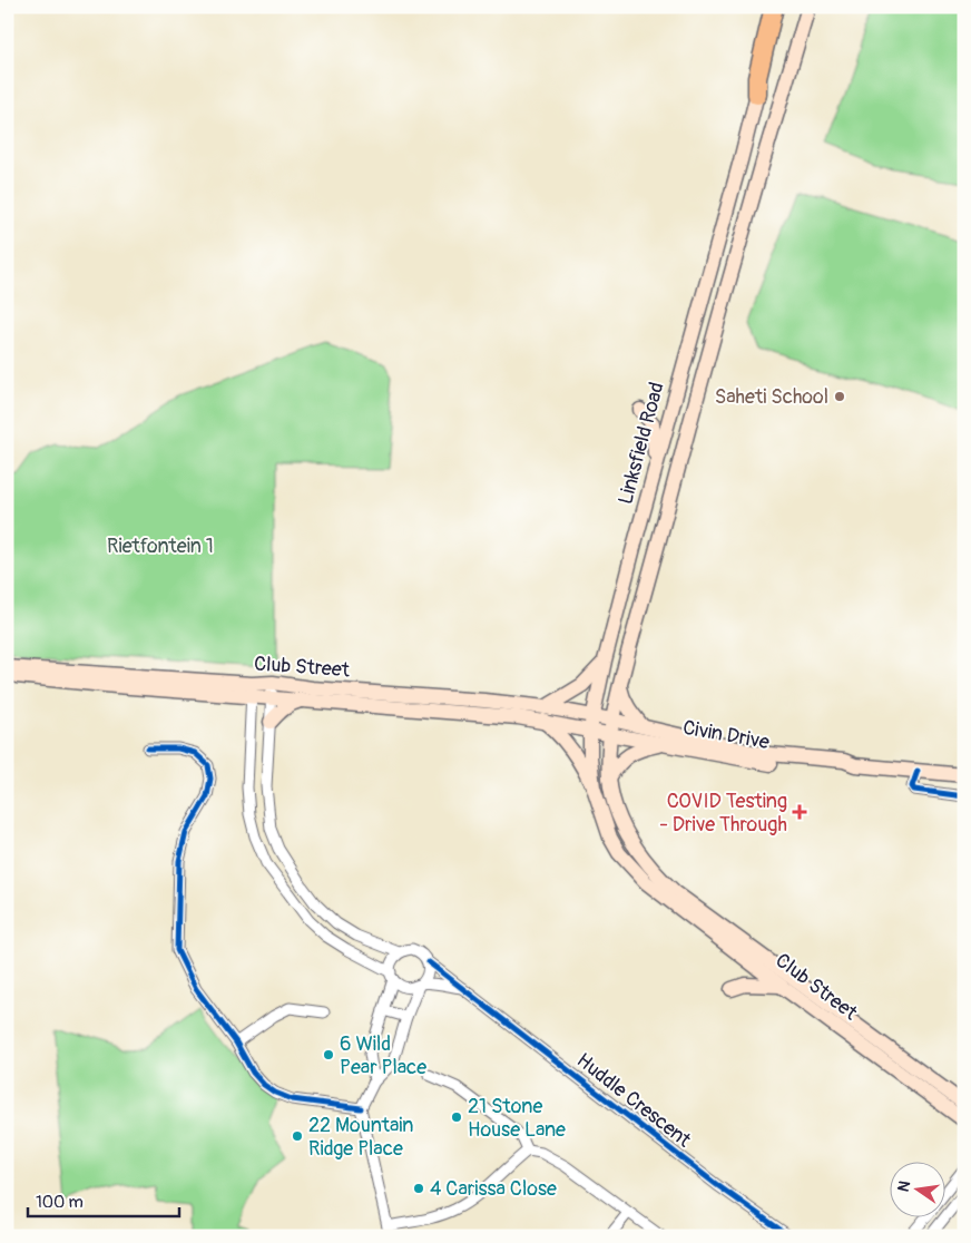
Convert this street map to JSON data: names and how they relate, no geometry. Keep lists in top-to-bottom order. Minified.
{"streets":{"main road":["Linksfield Road","Club Street","Civin Drive"],"street":["Huddle Crescent"]},"crossings":[["Linksfield Road","Club Street"],["Linksfield Road","Civin Drive"],["Club Street","Civin Drive"]],"parks":["Rietfontein 1"],"places":{"other":["Saheti School","6 Wild Pear Place","21 Stone House Lane","22 Mountain Ridge Place","4 Carissa Close"],"health":["COVID Testing - Drive Through"]},"scale_bar":"100 m","north":"left"}
